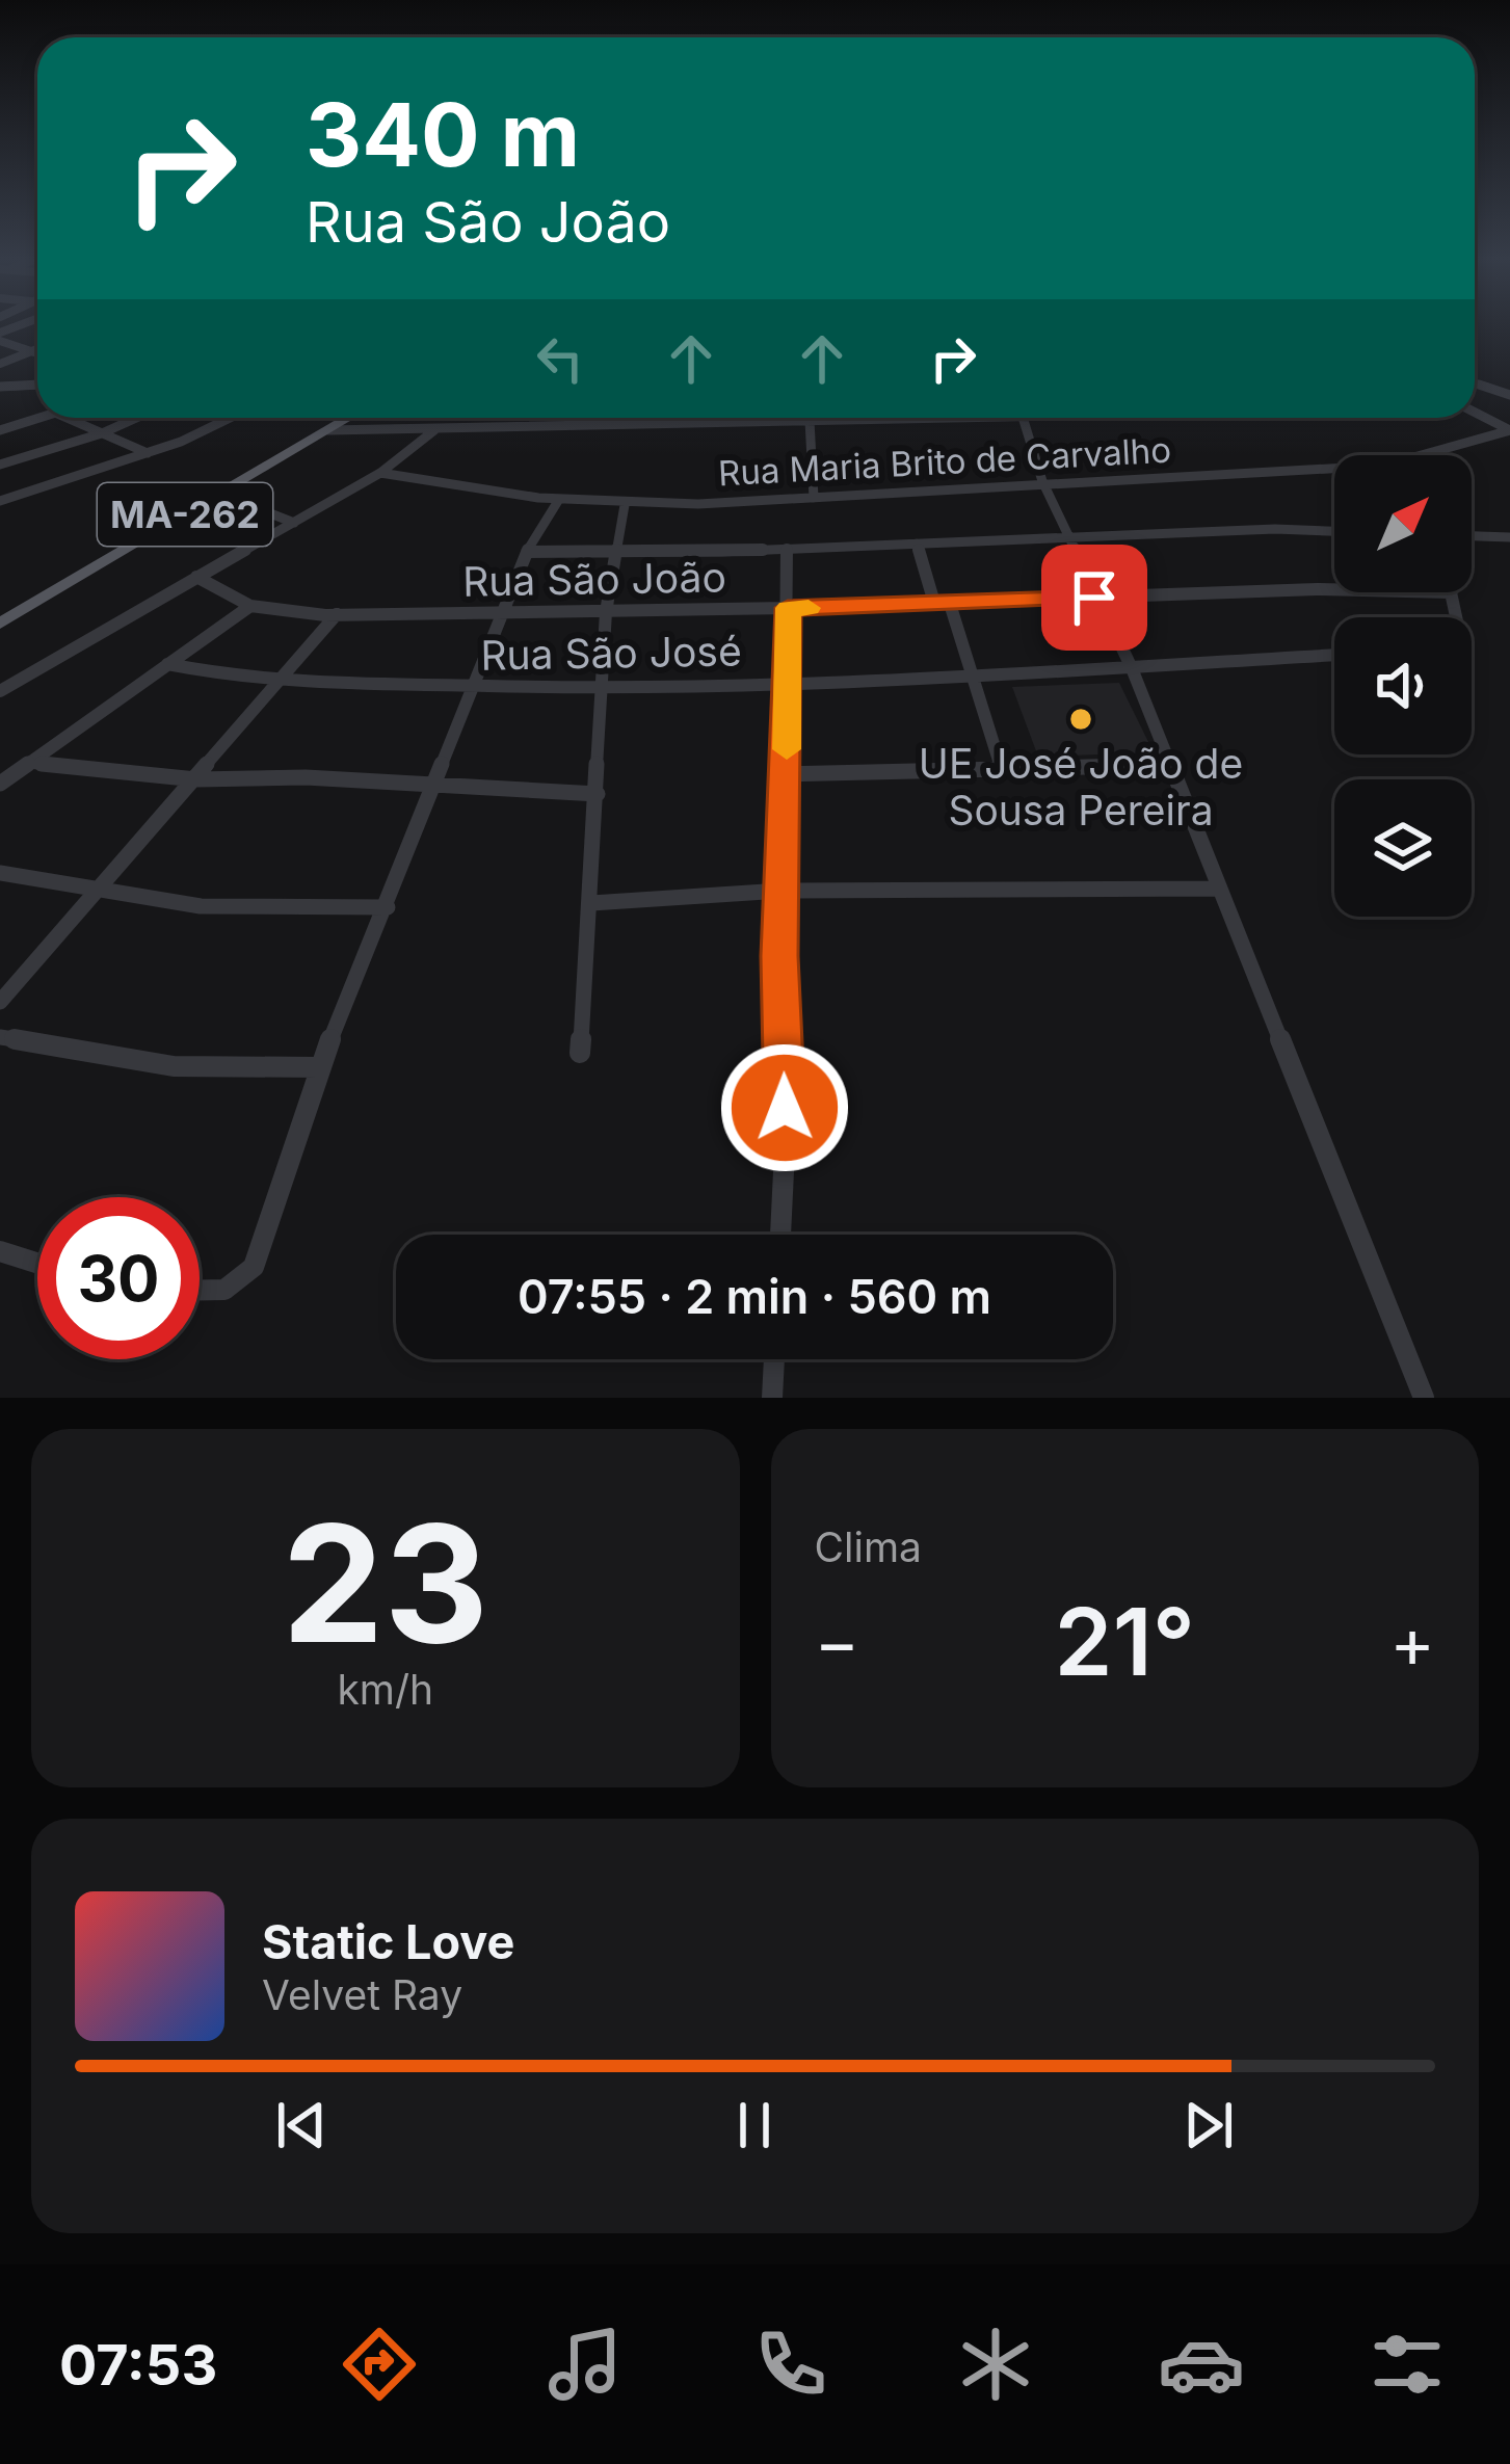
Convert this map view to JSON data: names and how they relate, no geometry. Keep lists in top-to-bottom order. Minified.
{"streets":{"main road":["MA-262"],"street":["Rua Maria Brito de Carvalho","Rua São João","Rua São José"]},"places":["UE José João de Sousa Pereira"],"north":"top right","page":{"turn":["340 m","Rua São João"],"limit":"30","trip":"07:55 · 2 min · 560 m","tile":[["23","km/h"],"Clima"],"heat":["−","21°","+"],"song":["Static Love","Velvet Ray"],"tabs":"07:53"}}
